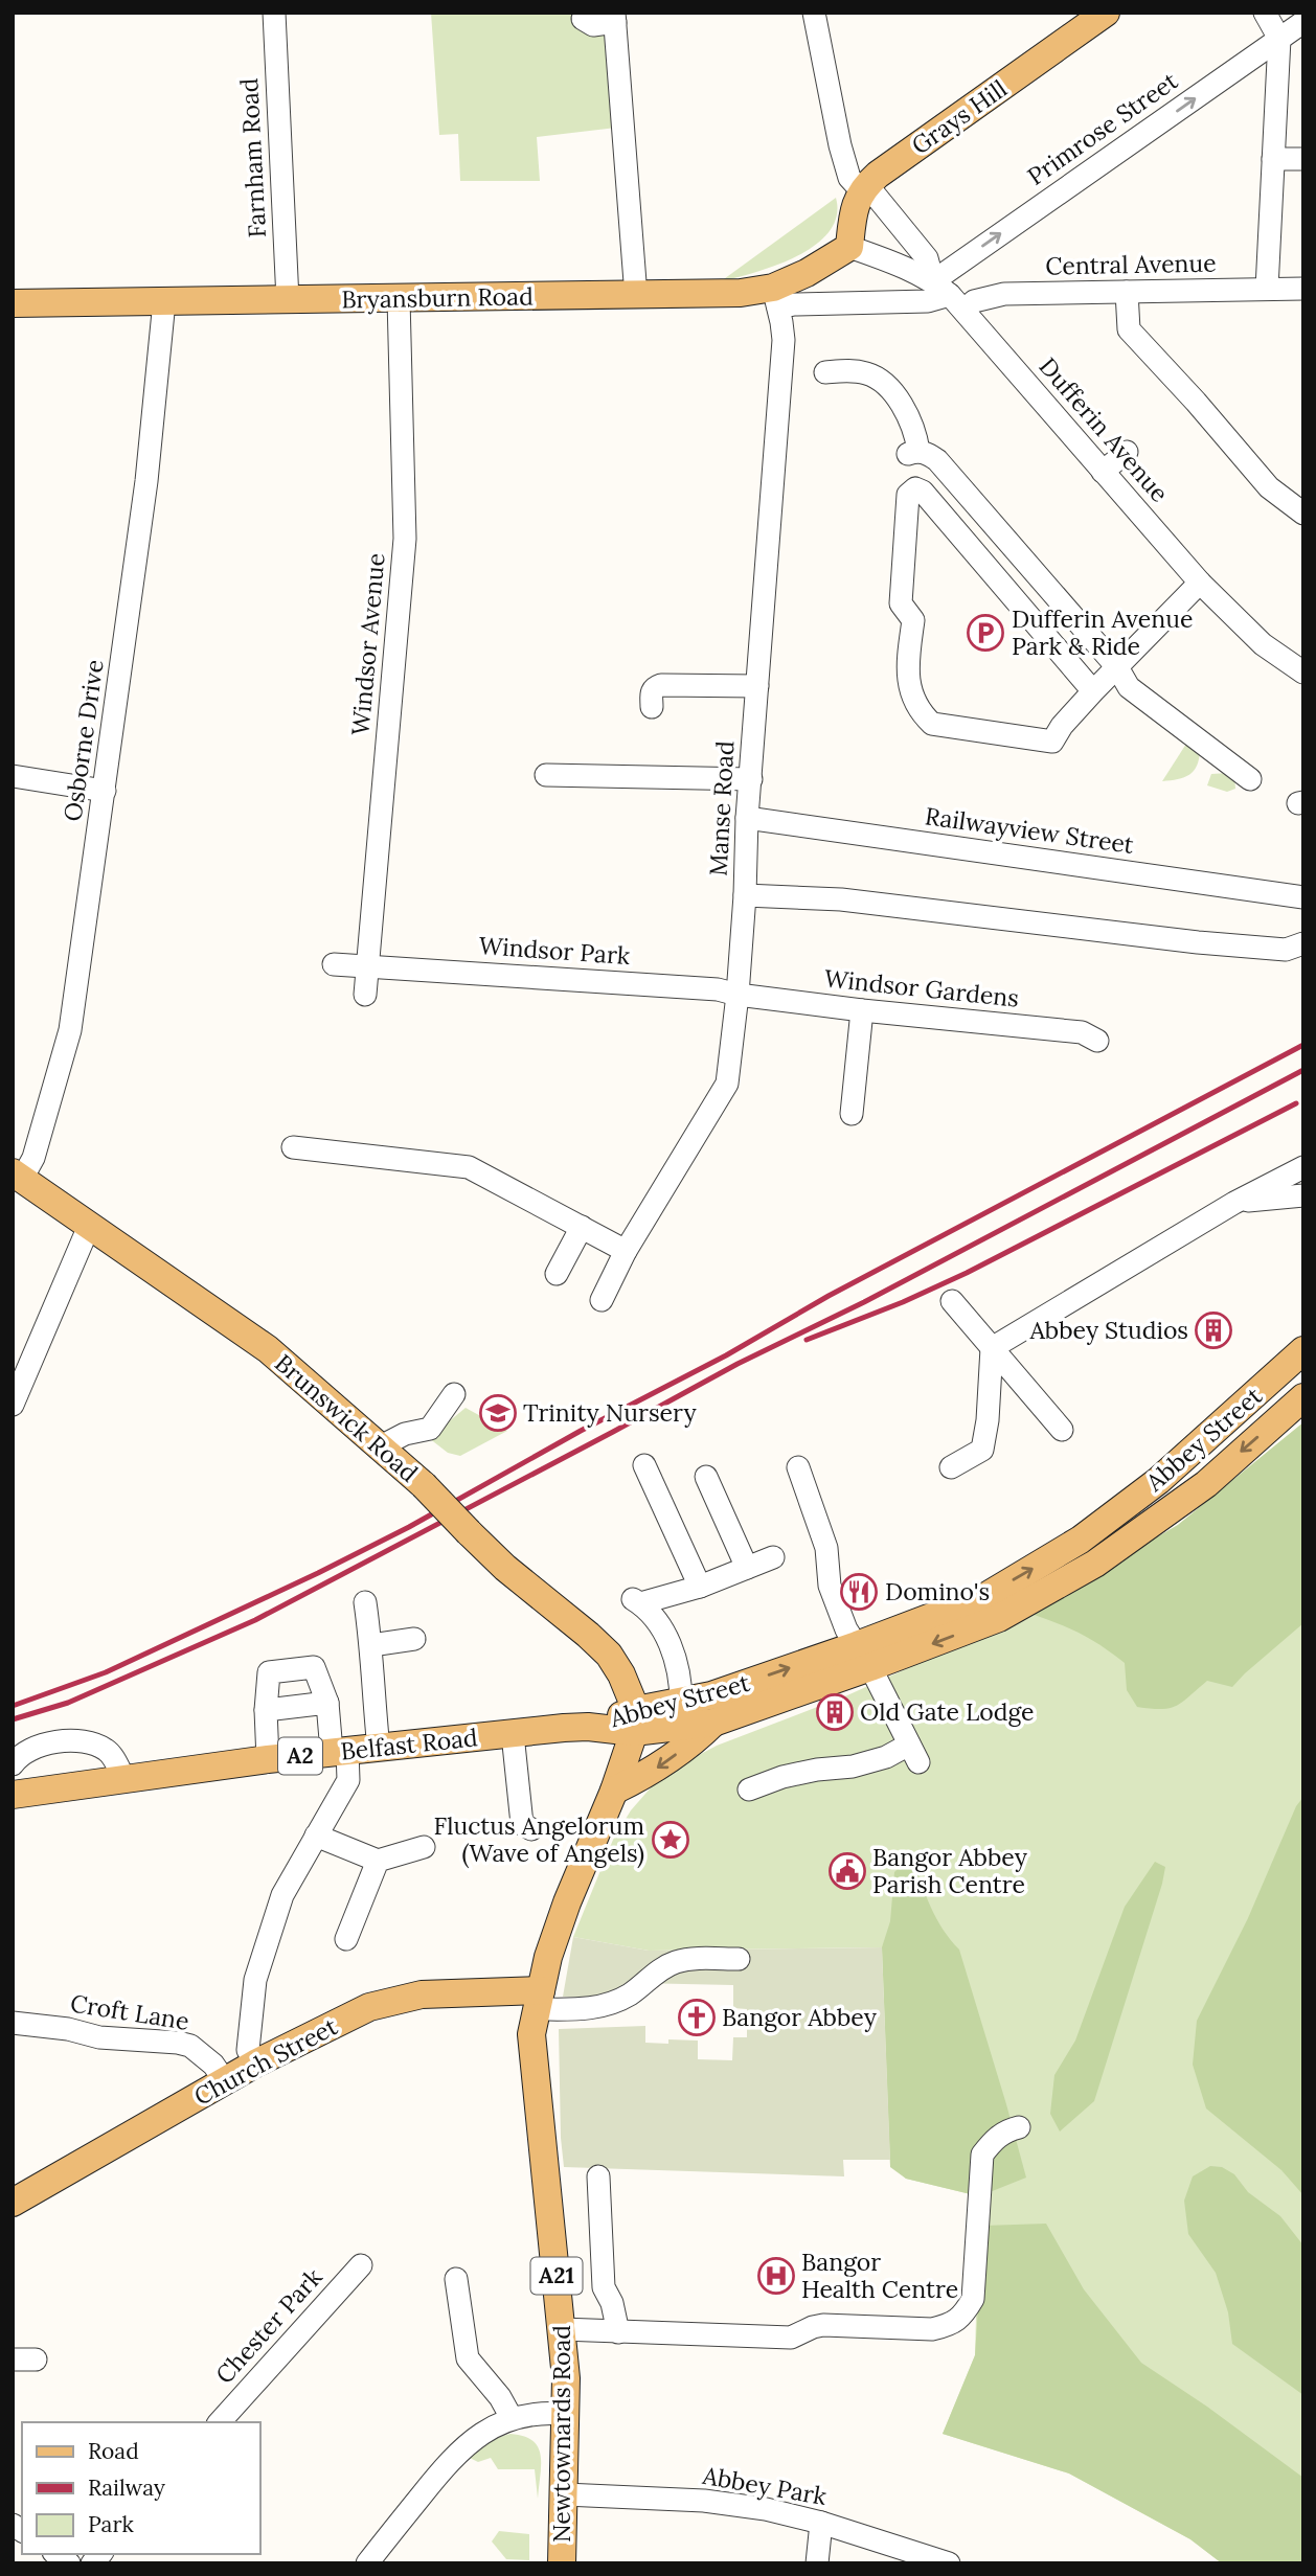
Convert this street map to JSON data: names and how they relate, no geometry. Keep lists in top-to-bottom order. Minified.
{"streets":{"main road":["Grays Hill","Bryansburn Road","Brunswick Road","Abbey Street","Belfast Road","A2","Church Street","A21","Newtownards Road"],"street":["Primrose Street","Farnham Road","Central Avenue","Dufferin Avenue","Windsor Avenue","Osborne Drive","Manse Road","Railwayview Street","Windsor Park","Windsor Gardens","Croft Lane","Chester Park","Abbey Park"]},"crossings":[["Primrose Street","Central Avenue"],["Primrose Street","Dufferin Avenue"],["Farnham Road","Bryansburn Road"],["Central Avenue","Dufferin Avenue"],["Bryansburn Road","Dufferin Avenue"],["Bryansburn Road","Windsor Avenue"],["Bryansburn Road","Osborne Drive"],["Bryansburn Road","Manse Road"],["Windsor Avenue","Windsor Park"],["Osborne Drive","Brunswick Road"],["Manse Road","Railwayview Street"],["Manse Road","Windsor Park"],["Manse Road","Windsor Gardens"],["Windsor Park","Windsor Gardens"],["Brunswick Road","Abbey Street"],["Brunswick Road","Newtownards Road"],["Abbey Street","Belfast Road"],["Abbey Street","Newtownards Road"],["Croft Lane","Church Street"],["Church Street","Newtownards Road"],["Newtownards Road","Abbey Park"]],"one_way":["Primrose Street"],"places":{"parking":["Dufferin Avenue Park & Ride"],"building":["Abbey Studios","Old Gate Lodge"],"school or university":["Trinity Nursery"],"restaurant":["Domino's"],"place":["Fluctus Angelorum (Wave of Angels)"],"public building":["Bangor Abbey Parish Centre"],"church":["Bangor Abbey"],"hospital":["Bangor Health Centre"]},"legend":["Road","Railway","Park"]}
